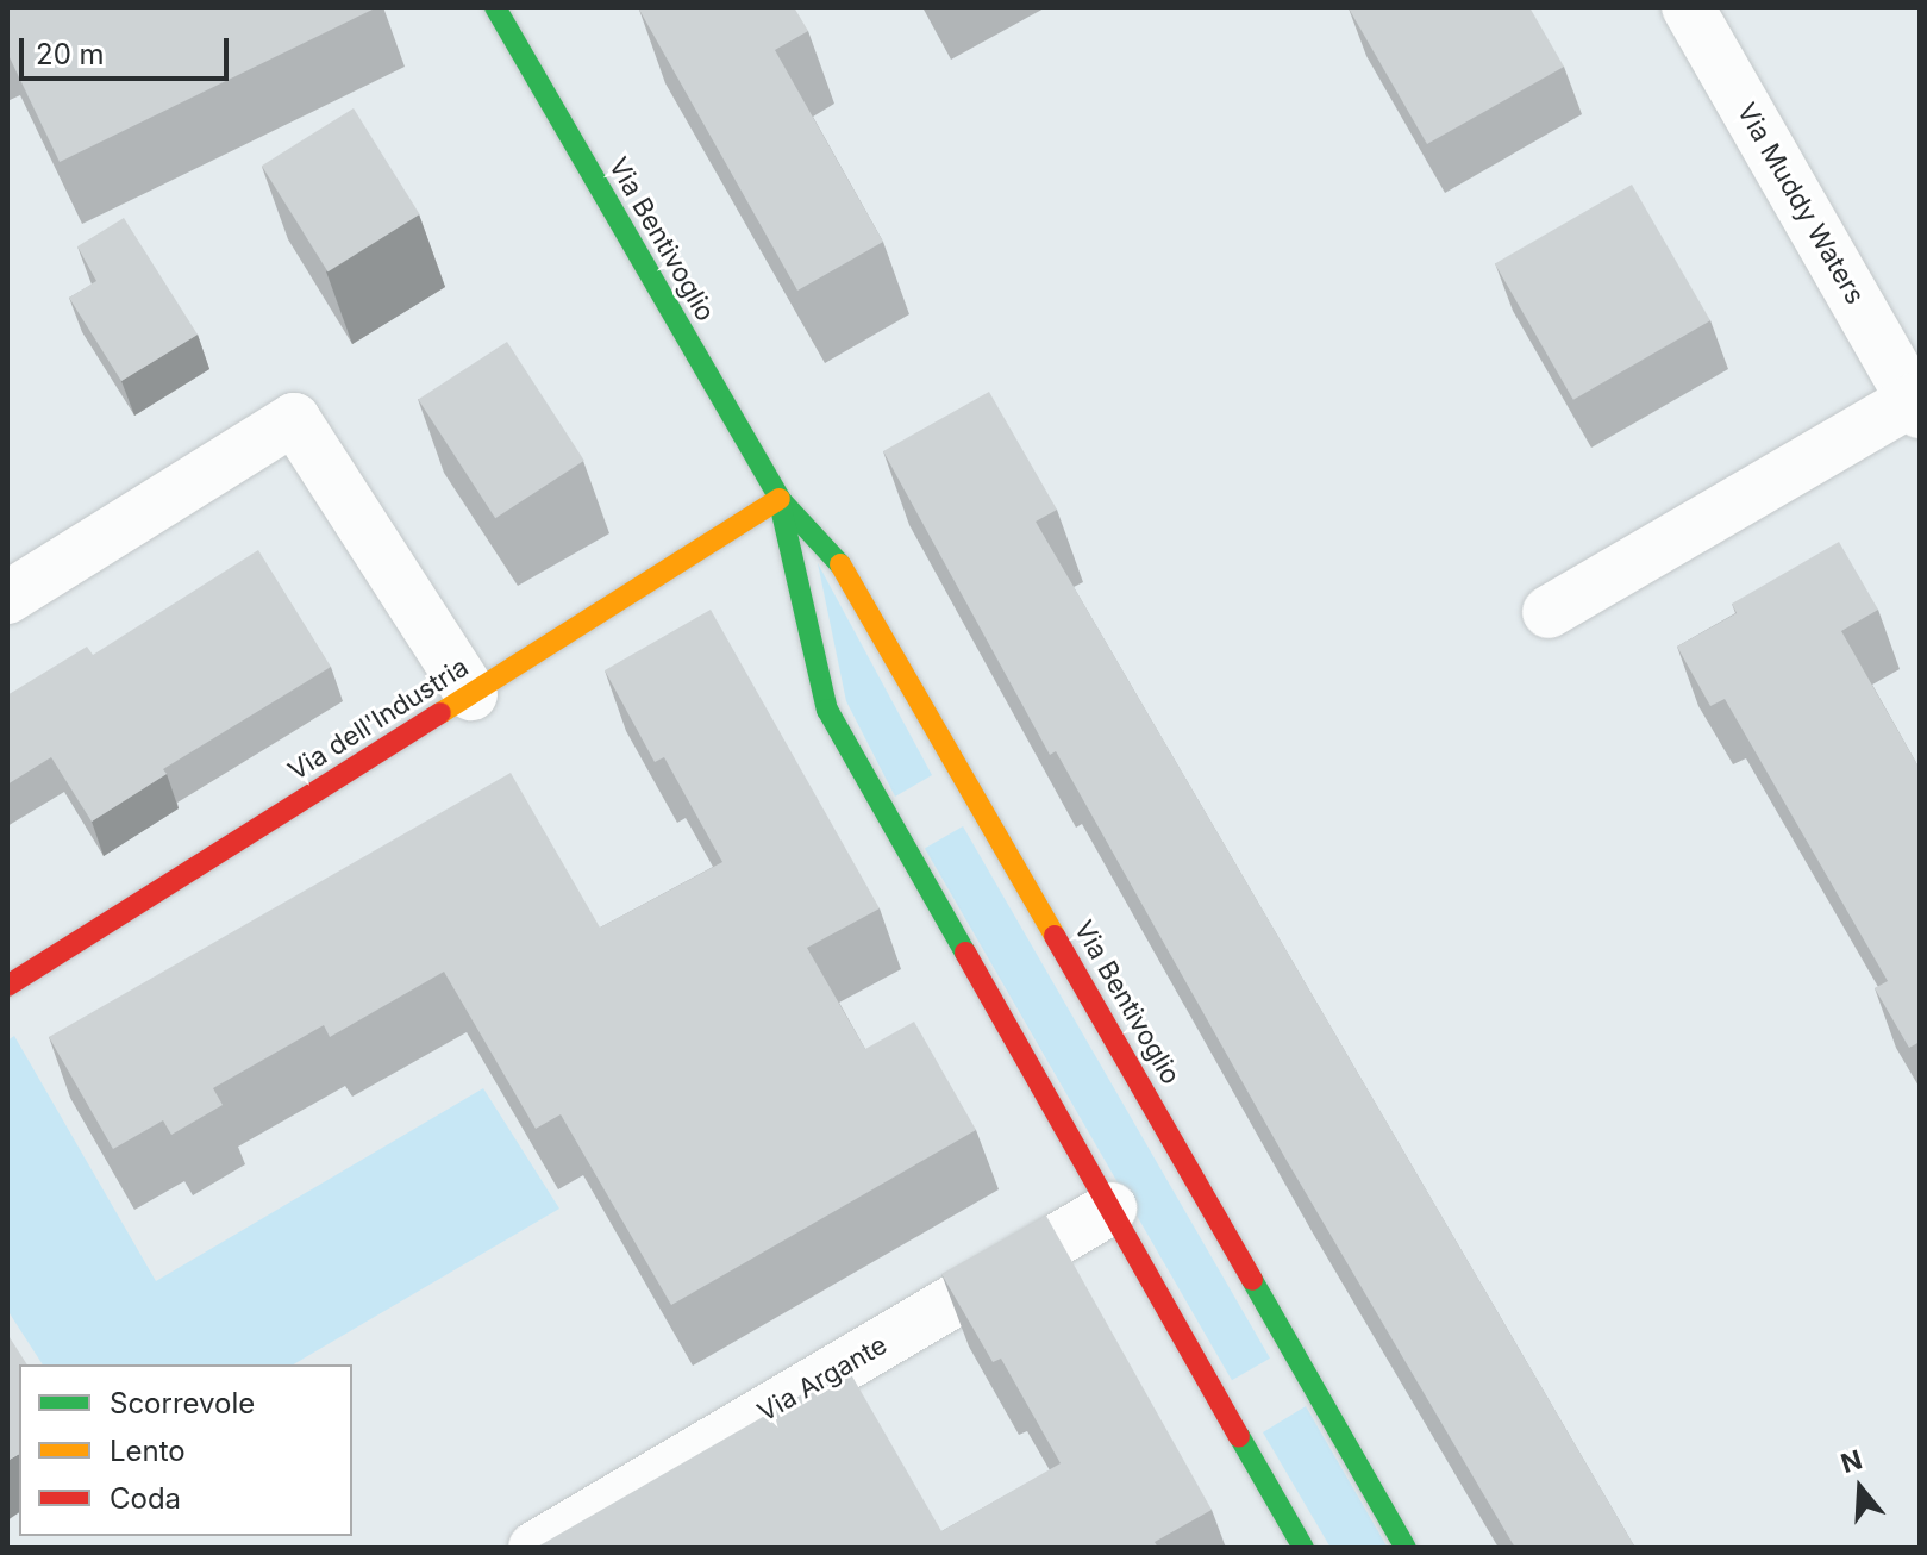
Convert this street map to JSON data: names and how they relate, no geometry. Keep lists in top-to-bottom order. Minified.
{"streets":{"street":["Via Muddy Waters","Via Bentivoglio","Via dell'Industria","Via Argante"]},"crossings":[["Via Bentivoglio","Via dell'Industria"],["Via Bentivoglio","Via Argante"]],"legend":["Scorrevole","Lento","Coda"],"scale_bar":"20 m","north":"top"}
